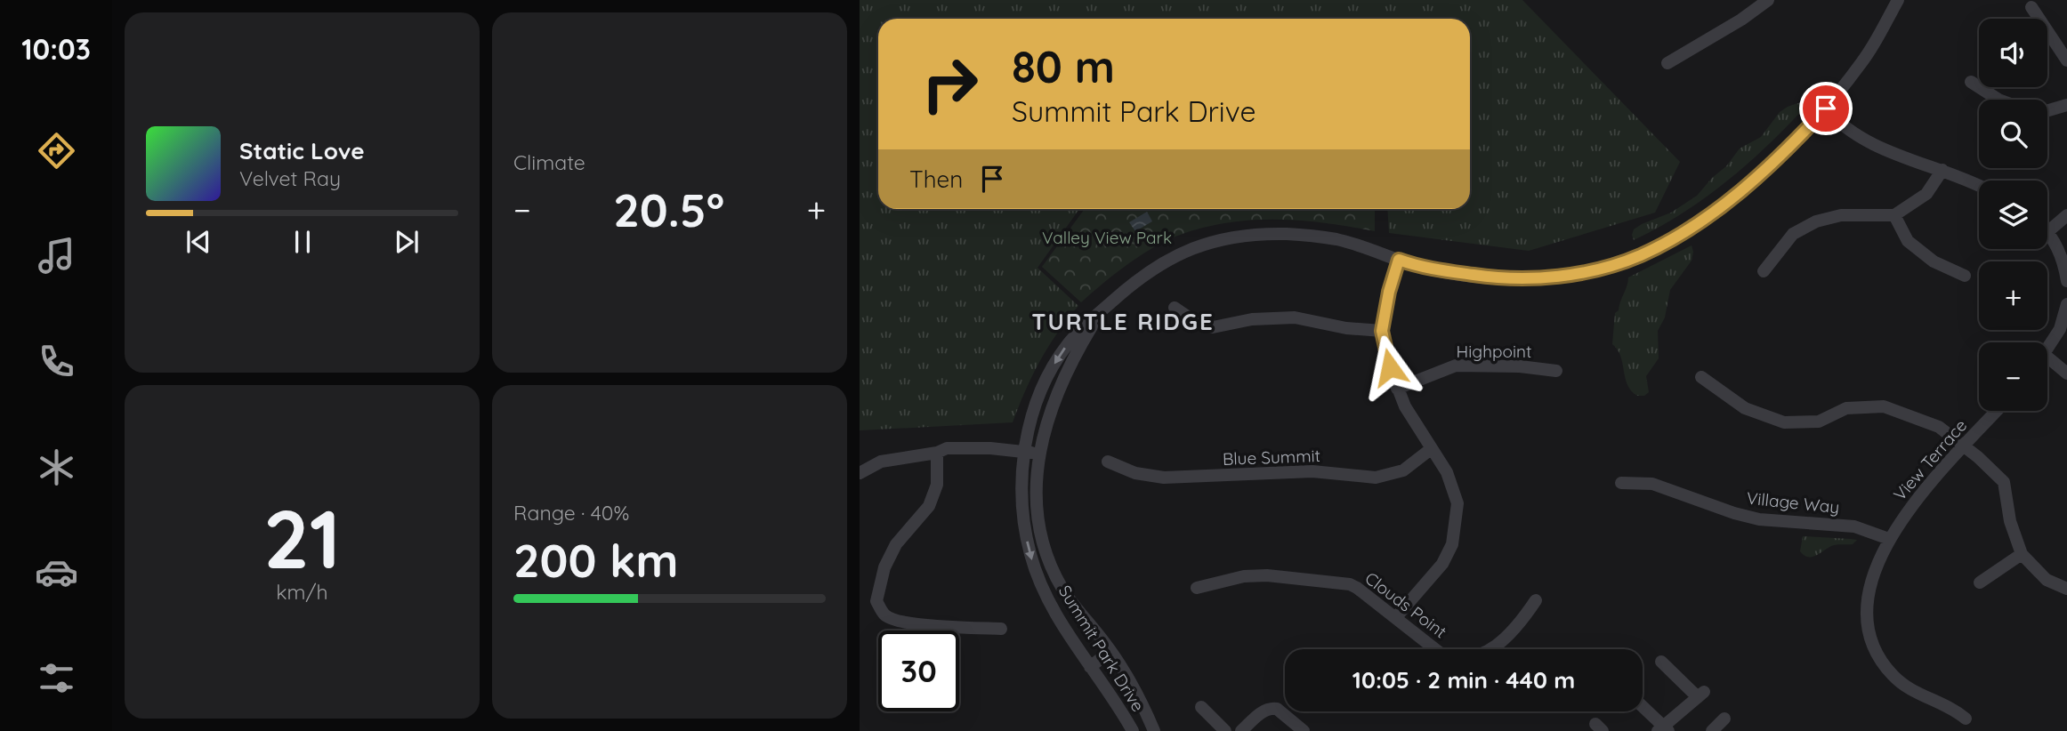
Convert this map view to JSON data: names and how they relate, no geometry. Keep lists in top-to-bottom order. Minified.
{"streets":{"street":["Highpoint","Blue Summit","View Terrace","Village Way","Clouds Point","Summit Park Drive"]},"crossings":[["View Terrace","Village Way"]],"districts":["TURTLE RIDGE"],"parks":["Valley View Park"],"page":{"tabs":"10:03","tile":["Climate",["21","km/h"],["Range · 40%","200 km"]],"map_buttons":["+","−"],"turn":["80 m","Summit Park Drive"],"song":["Static Love","Velvet Ray"],"then":"Then","heat":["−","20.5°","+"],"limit":"30","trip":"10:05 · 2 min · 440 m"}}
